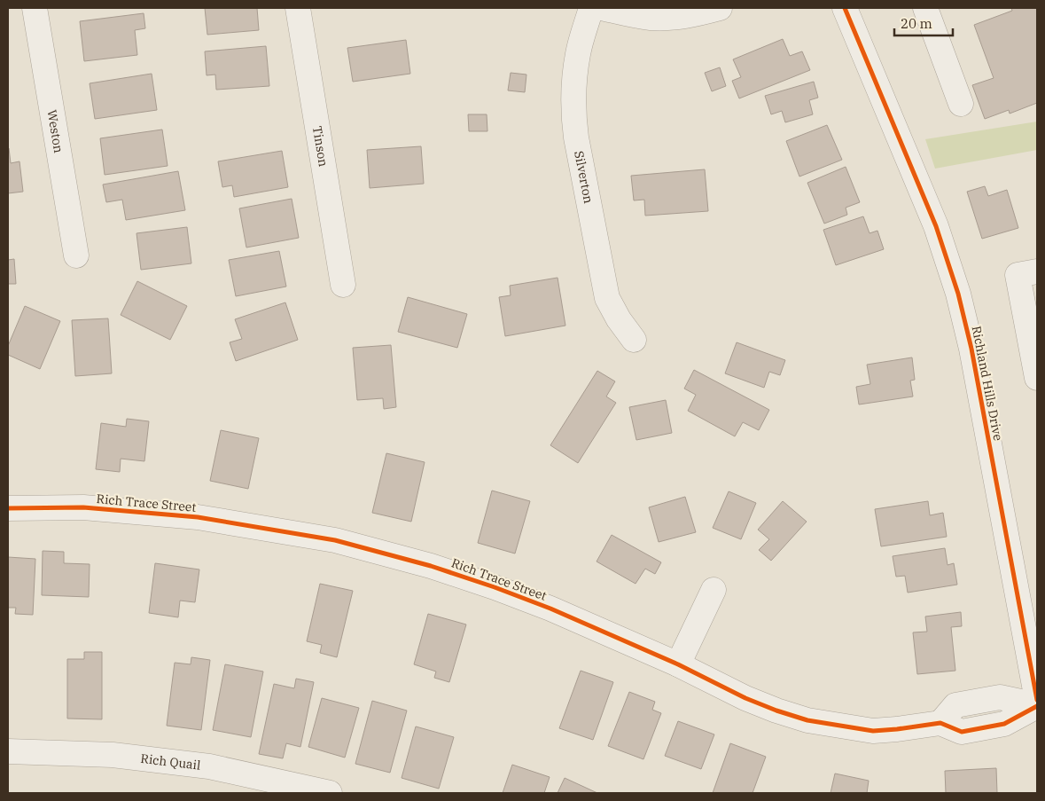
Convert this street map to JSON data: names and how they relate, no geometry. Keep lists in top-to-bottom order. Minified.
{"streets":{"street":["Weston","Tinson","Silverton","Richland Hills Drive","Rich Trace Street","Rich Quail"]},"scale_bar":"20 m"}
